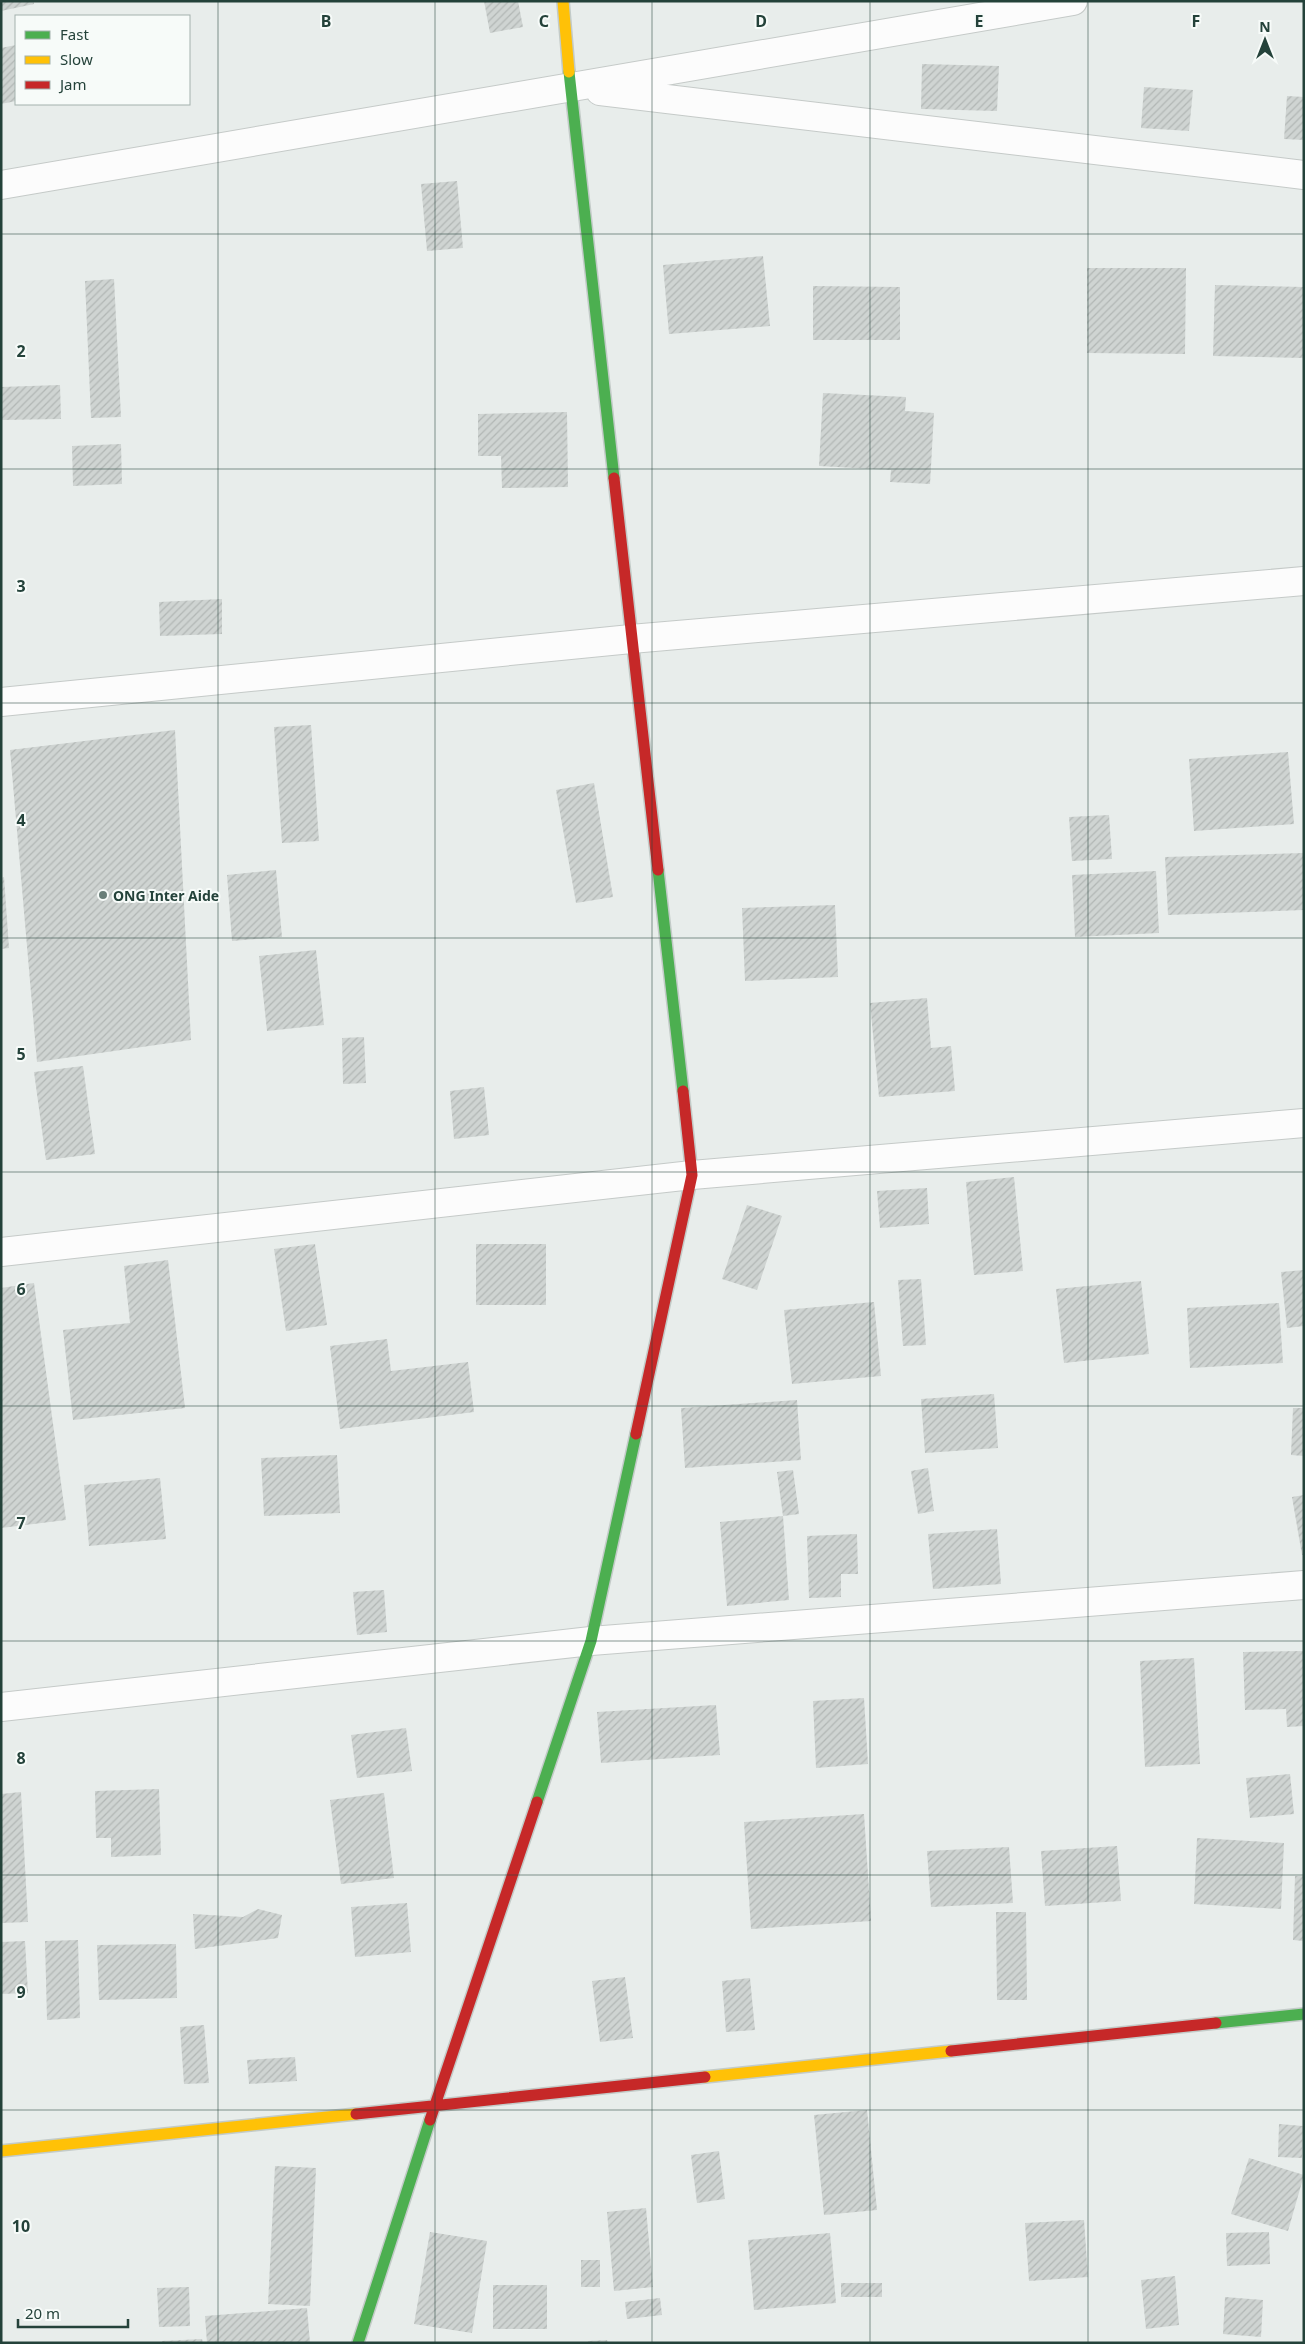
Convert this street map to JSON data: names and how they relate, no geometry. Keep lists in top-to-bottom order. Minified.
{"places":["ONG Inter Aide"],"legend":["Fast","Slow","Jam"],"scale_bar":"20 m","north":"top","grid":{"columns":["B","C","D","E","F"],"rows":["2","3","4","5","6","7","8","9","10"]}}
